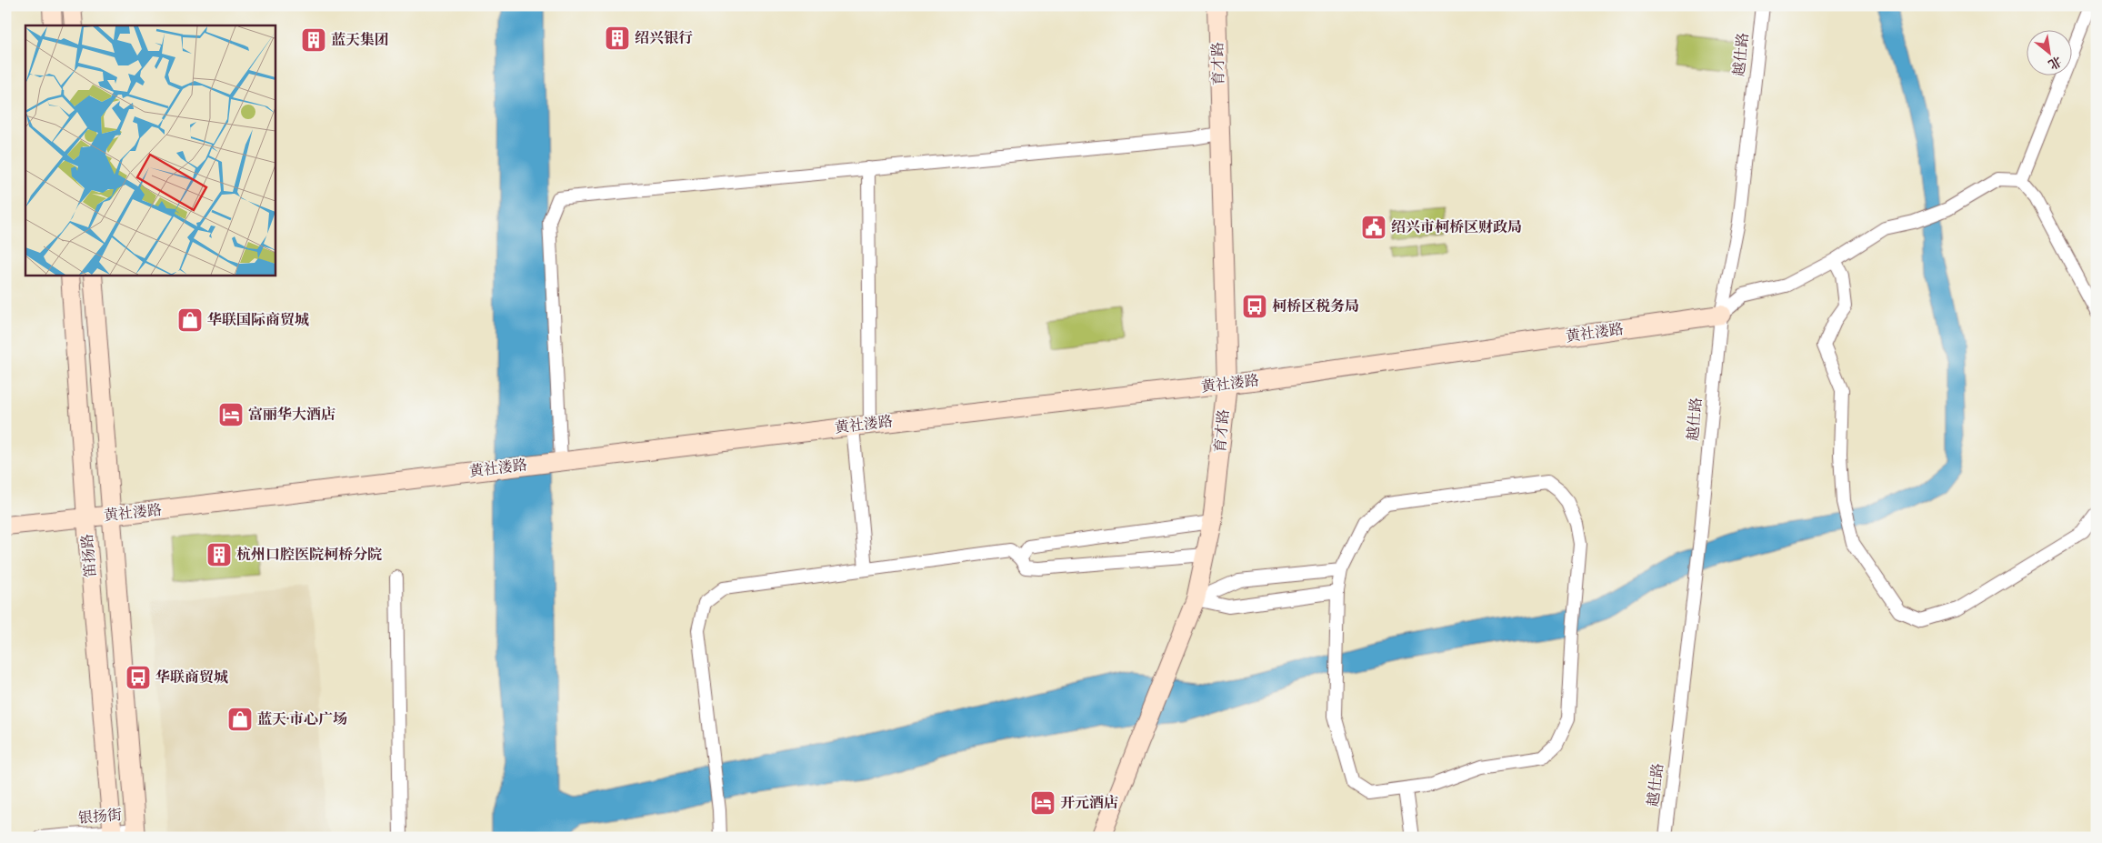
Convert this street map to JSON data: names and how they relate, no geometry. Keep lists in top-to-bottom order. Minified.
{"streets":{"street":["越仕路","育才路","黄社溇路","笛扬路","银扬街"]},"crossings":[["越仕路","黄社溇路"],["育才路","黄社溇路"],["黄社溇路","笛扬路"],["笛扬路","银扬街"]],"places":{"building":["绍兴银行","蓝天集团","杭州口腔医院柯桥分院"],"public building":["绍兴市柯桥区财政局"],"bus stop":["柯桥区税务局","华联商贸城"],"shop":["华联国际商贸城","蓝天·市心广场"],"hotel":["富丽华大酒店","开元酒店"]},"north":"bottom right"}
